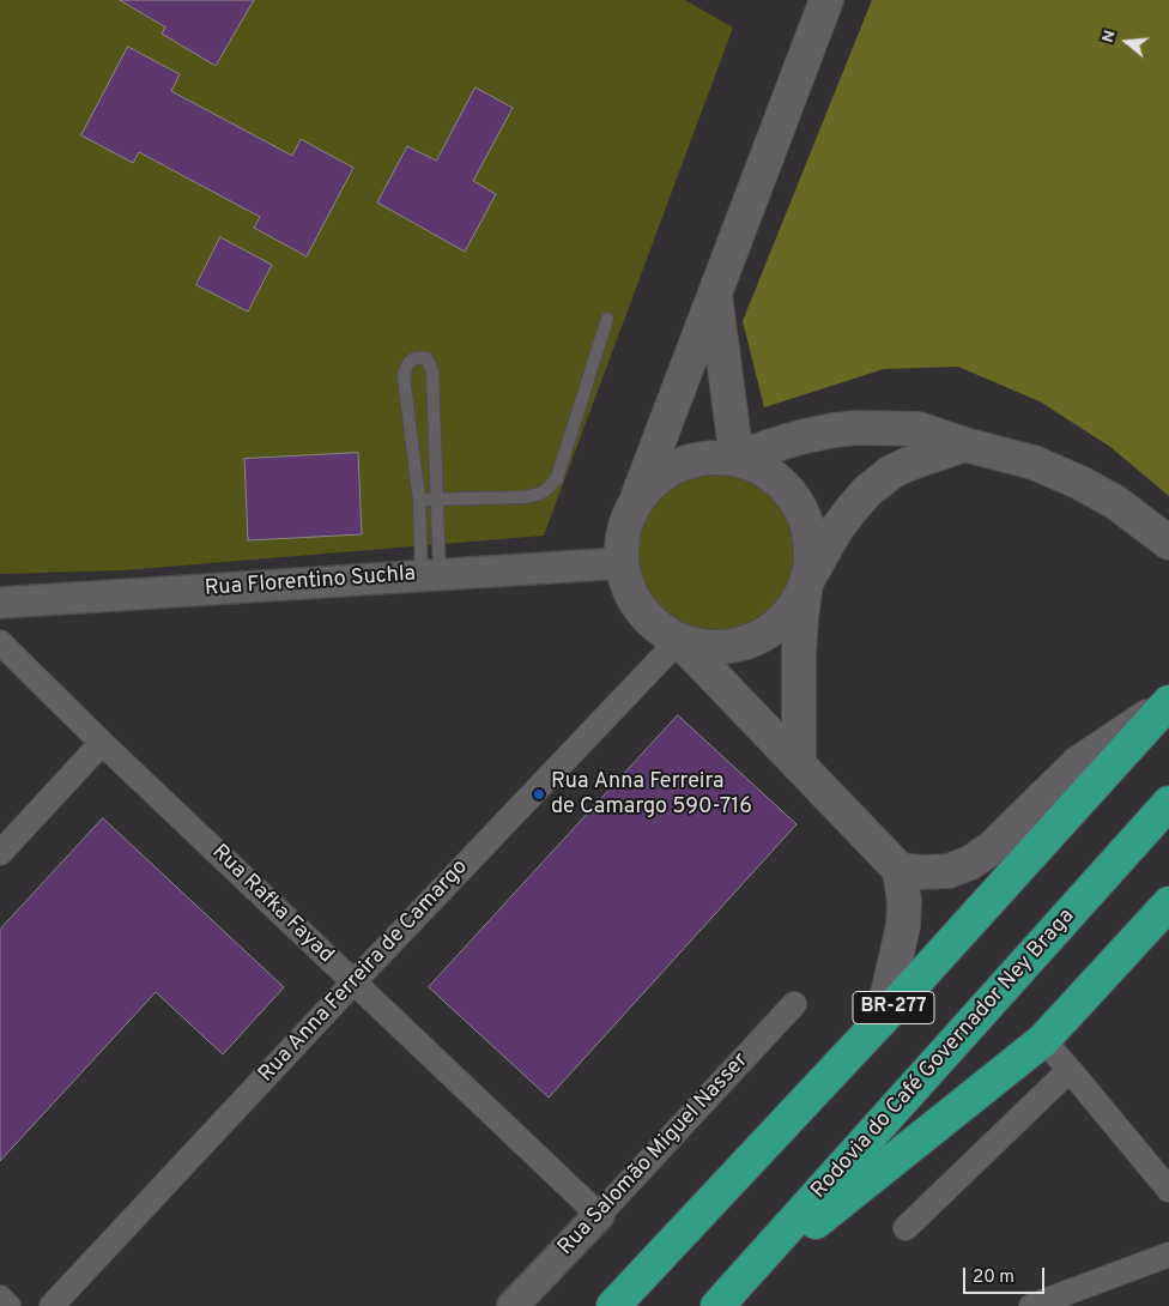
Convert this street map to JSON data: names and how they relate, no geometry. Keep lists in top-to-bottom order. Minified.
{"streets":{"highway":["BR-277","Rodovia do Café Governador Ney Braga"],"street":["Rua Florentino Suchla","Rua Rafka Fayad","Rua Anna Ferreira de Camargo","Rua Salomão Miguel Nasser"]},"crossings":[["Rua Florentino Suchla","Rua Anna Ferreira de Camargo"],["Rua Rafka Fayad","Rua Anna Ferreira de Camargo"],["Rua Rafka Fayad","Rua Salomão Miguel Nasser"]],"places":["Rua Anna Ferreira de Camargo 590-716"],"scale_bar":"20 m","north":"left"}
